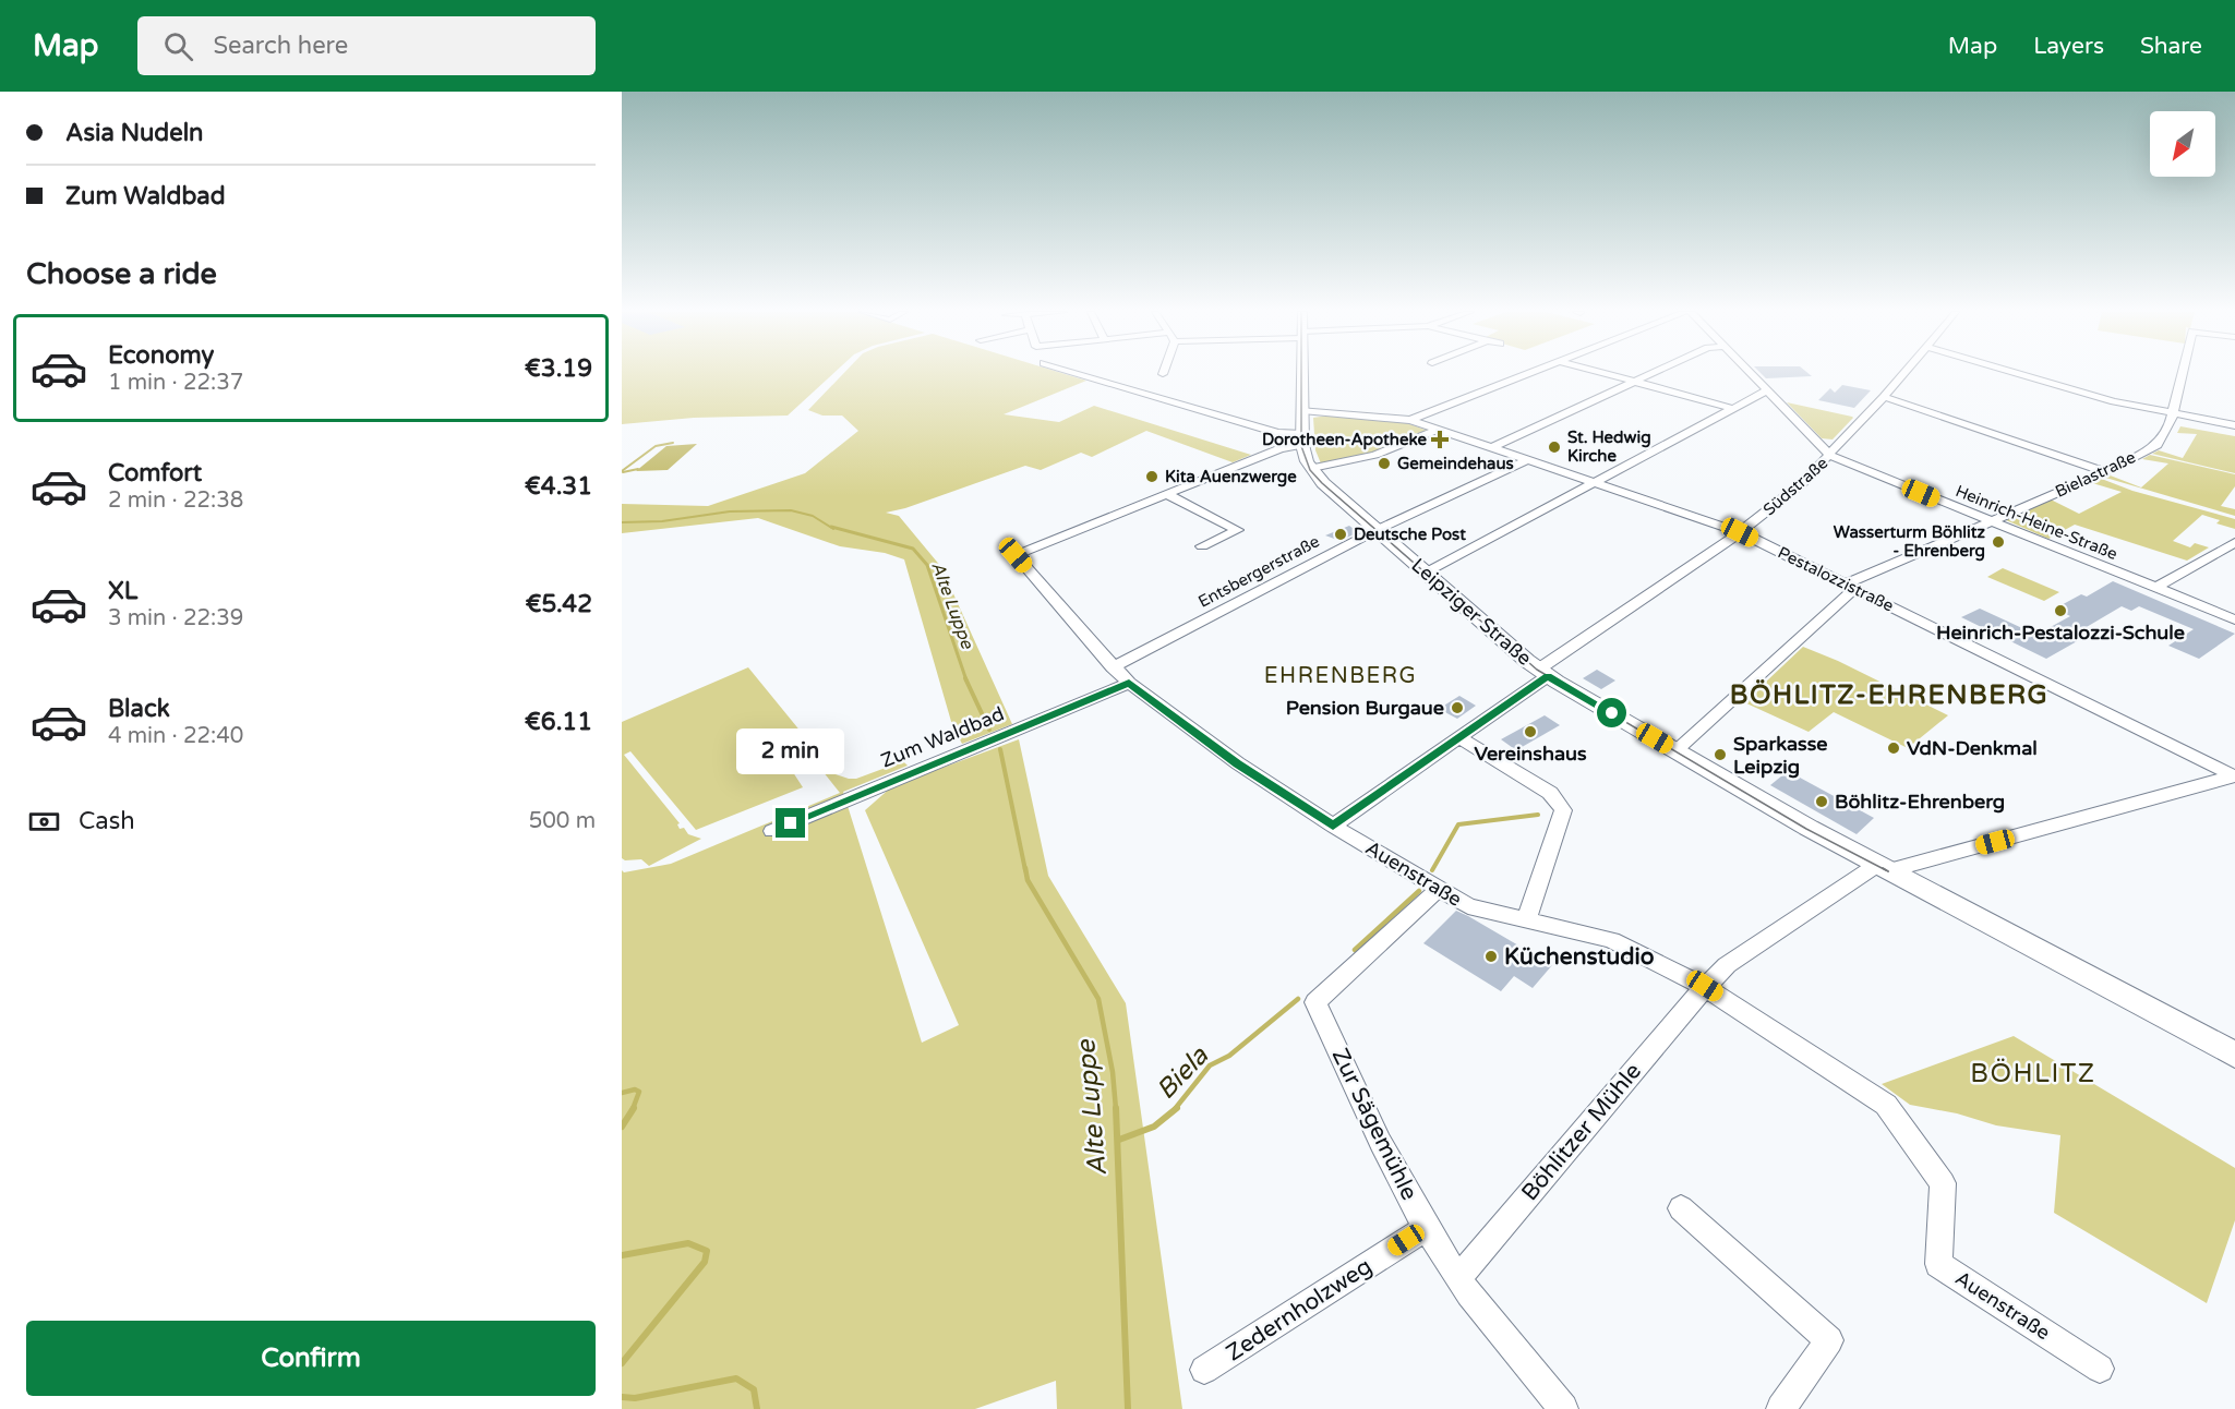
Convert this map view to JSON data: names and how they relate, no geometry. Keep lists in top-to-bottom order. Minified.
{"streets":{"street":["Bielastraße","Südstraße","Heinrich-Heine-Straße","Entsbergerstraße","Pestalozzistraße","Leipziger Straße","Zum Waldbad","Auenstraße","Zur Sägemühle","Böhlitzer Mühle","Zedernholzweg"]},"crossings":[["Bielastraße","Heinrich-Heine-Straße"],["Bielastraße","Pestalozzistraße"],["Bielastraße","Leipziger Straße"],["Südstraße","Heinrich-Heine-Straße"],["Südstraße","Pestalozzistraße"],["Südstraße","Leipziger Straße"],["Südstraße","Auenstraße"],["Entsbergerstraße","Pestalozzistraße"],["Entsbergerstraße","Leipziger Straße"],["Entsbergerstraße","Auenstraße"],["Pestalozzistraße","Leipziger Straße"],["Pestalozzistraße","Böhlitzer Mühle"],["Leipziger Straße","Auenstraße"],["Leipziger Straße","Böhlitzer Mühle"],["Zum Waldbad","Auenstraße"],["Auenstraße","Zur Sägemühle"],["Auenstraße","Böhlitzer Mühle"],["Zur Sägemühle","Böhlitzer Mühle"],["Zur Sägemühle","Zedernholzweg"]],"districts":["EHRENBERG","BÖHLITZ-EHRENBERG","BÖHLITZ"],"water":["Alte Luppe","Biela"],"places":{"health":["Dorotheen-Apotheke"],"other":["St. Hedwig Kirche","Gemeindehaus","Kita Auenzwerge","Deutsche Post","Wasserturm Böhlitz - Ehrenberg","Heinrich-Pestalozzi-Schule","Pension Burgaue","Vereinshaus","VdN-Denkmal","Sparkasse Leipzig","Böhlitz-Ehrenberg","Küchenstudio"]},"north":"bottom left","page":{"header":"Map","search":"Search here","nav":["Map","Layers","Share"],"banner":["Asia Nudeln","Zum Waldbad"],"heading":"Choose a ride","list":[{"name":"Economy","note":"1 min · 22:37","value":"€3.19"},{"name":"Comfort","note":"2 min · 22:38","value":"€4.31"},{"name":"XL","note":"3 min · 22:39","value":"€5.42"},{"name":"Black","note":"4 min · 22:40","value":"€6.11"}],"bubble":"2 min","pay":["Cash","500 m"],"buttons":"Confirm"}}
